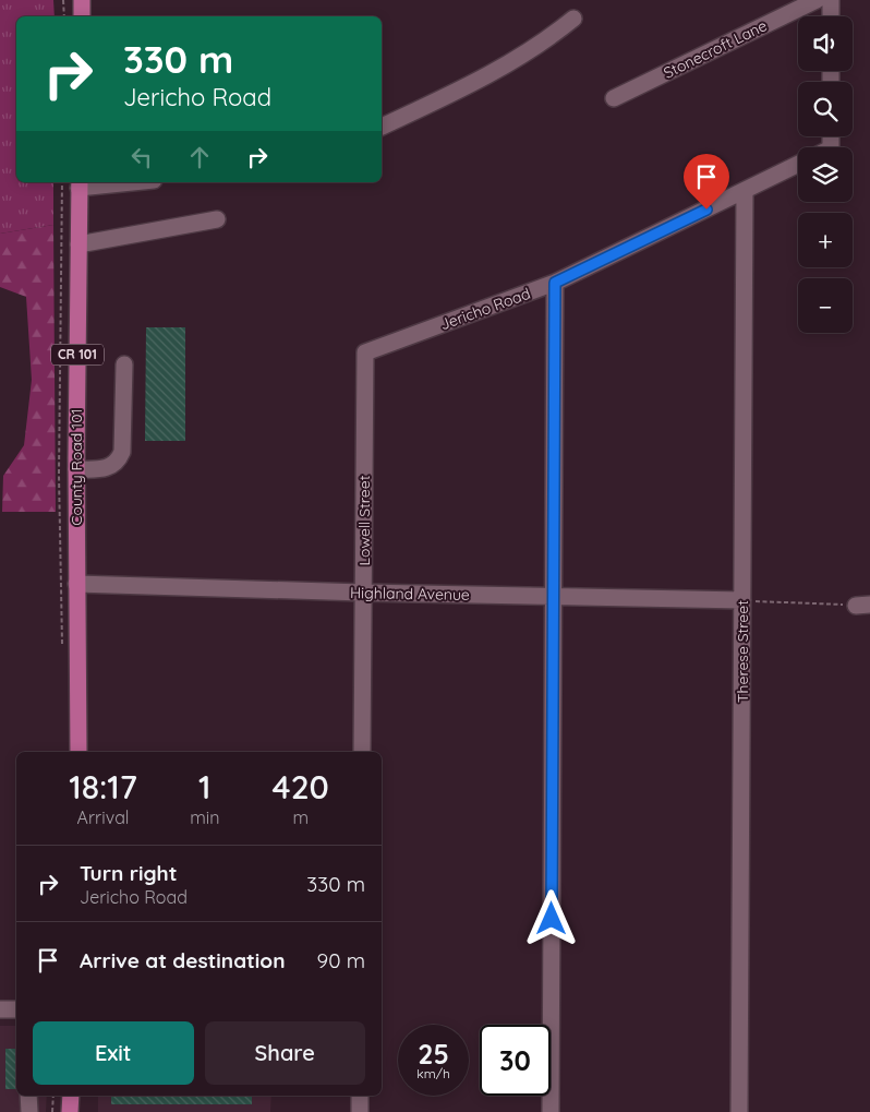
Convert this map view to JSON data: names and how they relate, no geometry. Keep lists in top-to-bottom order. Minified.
{"streets":{"main road":["CR 101","County Road 101"],"street":["Stonecroft Lane","Jericho Road","Lowell Street","Highland Avenue","Therese Street"]},"crossings":[["Jericho Road","Lowell Street"],["Jericho Road","Therese Street"],["County Road 101","Highland Avenue"],["Lowell Street","Highland Avenue"],["Highland Avenue","Therese Street"]],"page":{"map_buttons":["+","−"],"turn":["330 m","Jericho Road"],"eta":["18:17","Arrival","1","min","420","m"],"list":[{"name":"Turn right","note":"Jericho Road","value":"330 m"},{"name":"Arrive at destination","value":"90 m"}],"buttons":["Exit","Share"],"speed":"25 km/h","limit":"30"}}
